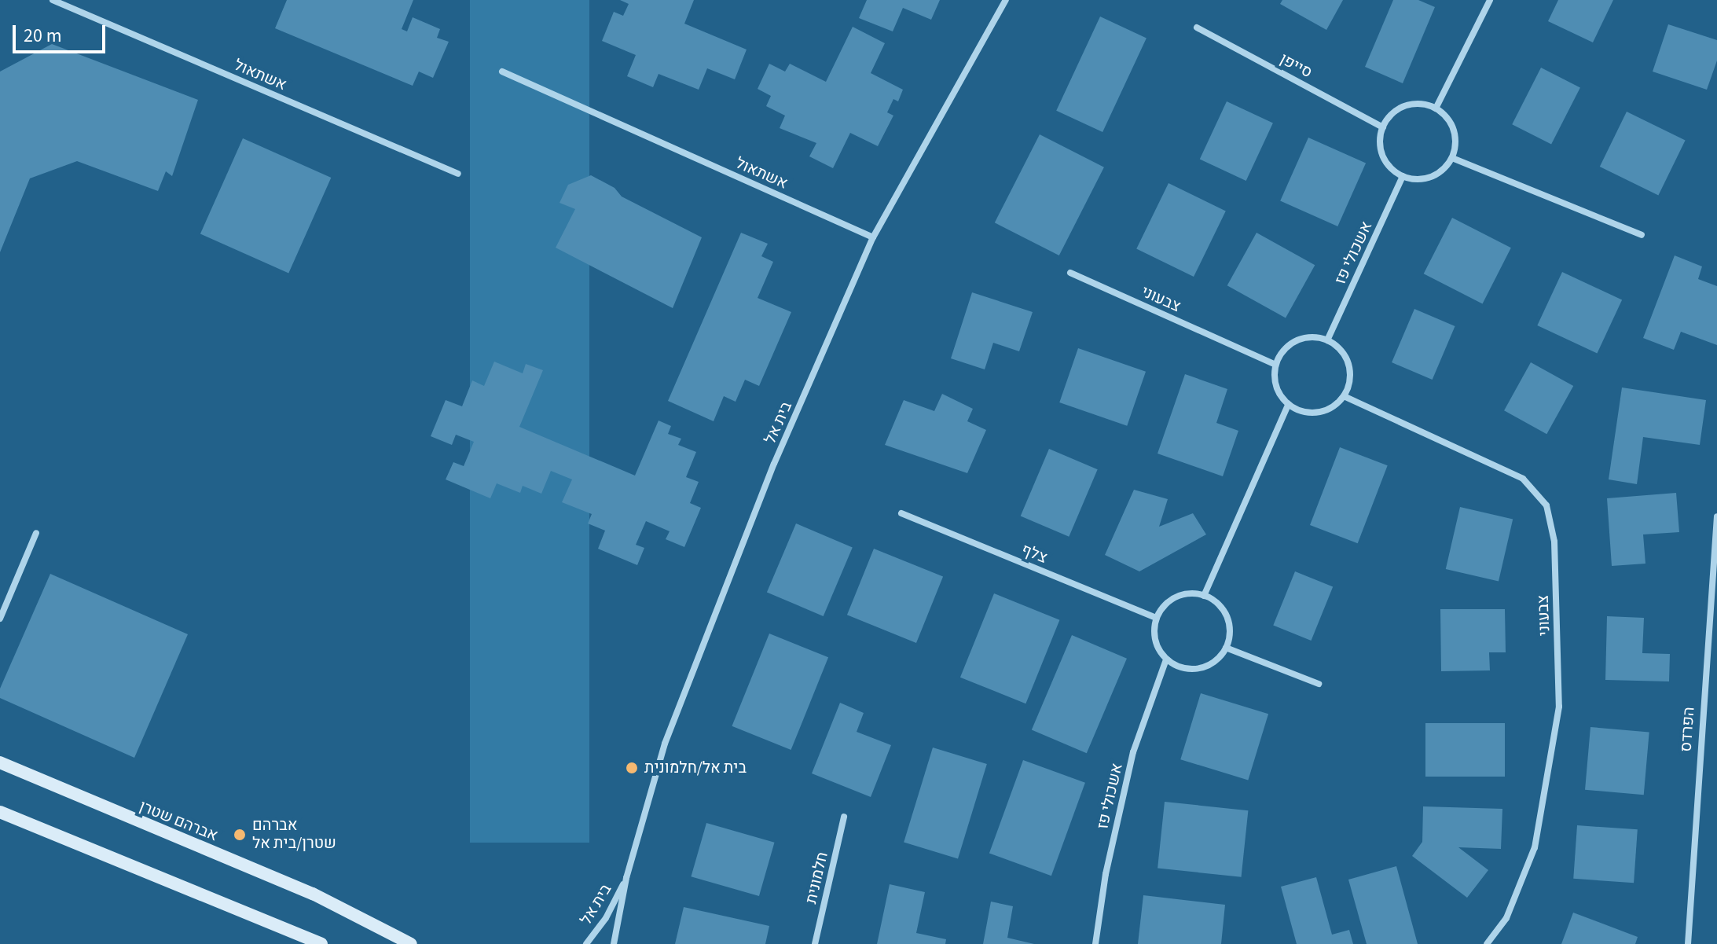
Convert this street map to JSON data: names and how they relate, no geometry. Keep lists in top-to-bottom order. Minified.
{"streets":{"street":["סייפן","אשתאול","אשכולי פז","צבעוני","בית אל","צלף","הפרדס","אברהם שטרן","חלמונית"]},"crossings":[["סייפן","אשכולי פז"],["אשתאול","בית אל"],["אשכולי פז","צבעוני"],["אשכולי פז","צלף"]],"places":["בית אל/חלמונית","אברהם שטרן/בית אל"],"scale_bar":"20 m"}
